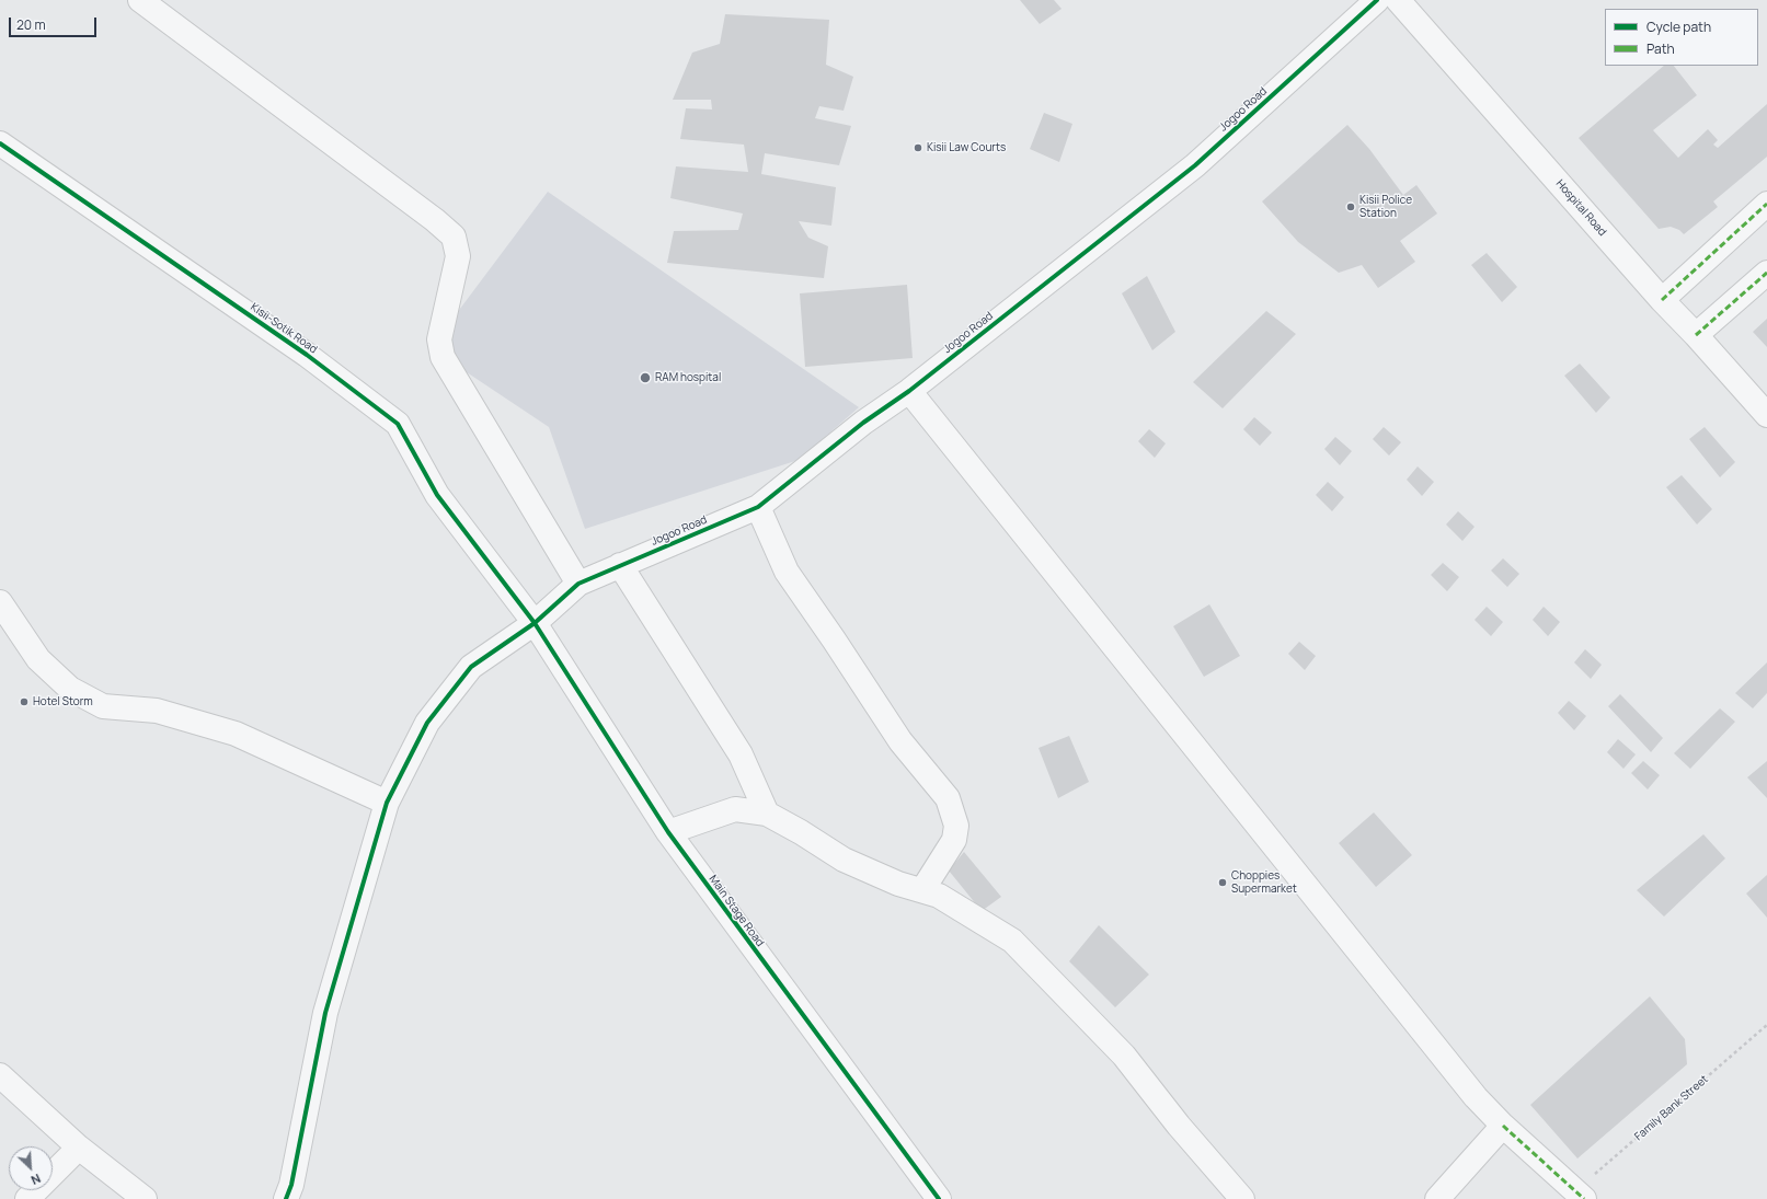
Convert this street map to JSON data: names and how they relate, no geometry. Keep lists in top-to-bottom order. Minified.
{"streets":{"street":["Jogoo Road","Hospital Road","Kisii-Sotik Road","Main Stage Road"],"path":["Family Bank Street"]},"crossings":[["Jogoo Road","Kisii-Sotik Road"],["Jogoo Road","Main Stage Road"],["Kisii-Sotik Road","Main Stage Road"]],"places":["Kisii Law Courts","Kisii Police Station","RAM hospital","Hotel Storm","Choppies Supermarket"],"legend":["Cycle path","Path"],"scale_bar":"20 m","north":"bottom right"}
